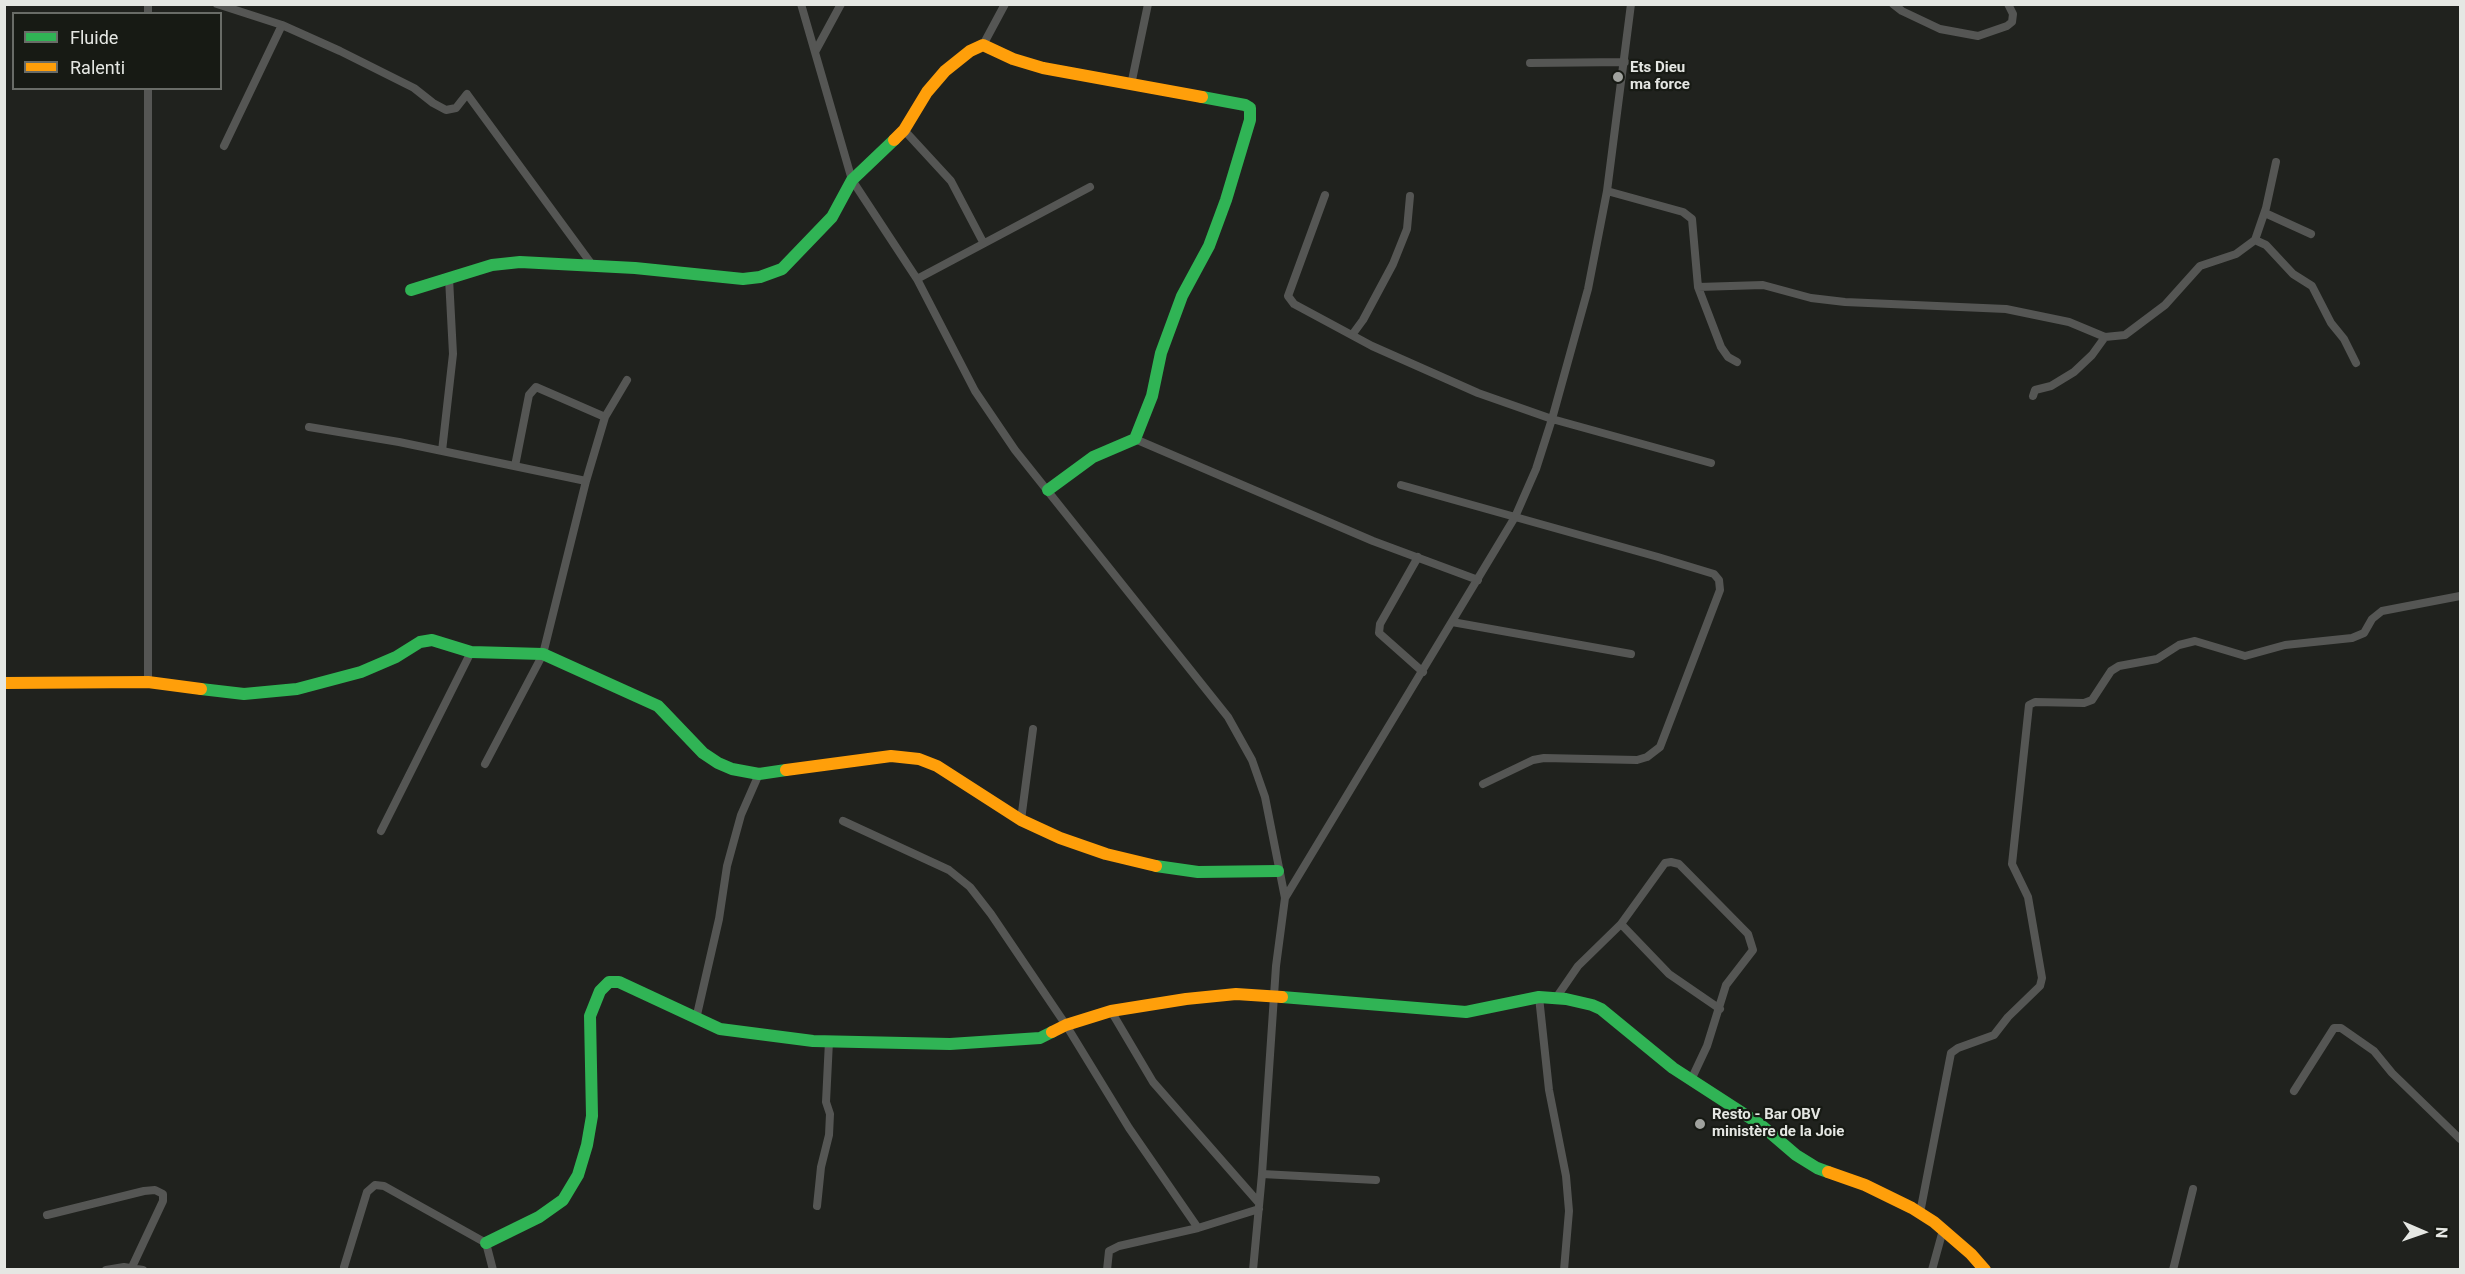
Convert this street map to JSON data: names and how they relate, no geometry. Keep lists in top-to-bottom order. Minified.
{"places":["Ets Dieu ma force","Resto - Bar OBV ministère de la Joie"],"legend":["Fluide","Ralenti"],"north":"right"}
